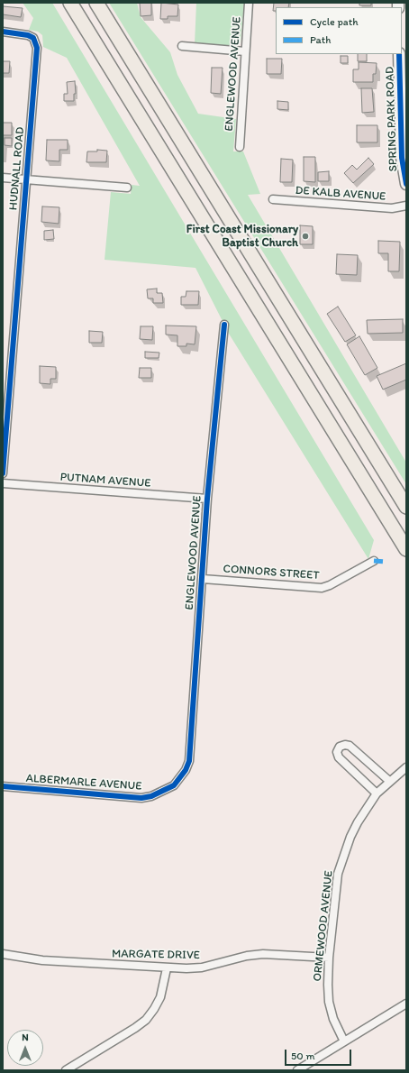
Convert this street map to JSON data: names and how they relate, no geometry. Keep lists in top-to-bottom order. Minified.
{"streets":{"main road":["SPRING PARK ROAD"],"street":["ENGLEWOOD AVENUE","HUDNALL ROAD","DE KALB AVENUE","PUTNAM AVENUE","CONNORS STREET","ALBERMARLE AVENUE","ORMEWOOD AVENUE","MARGATE DRIVE"]},"crossings":[["ENGLEWOOD AVENUE","PUTNAM AVENUE"],["ENGLEWOOD AVENUE","CONNORS STREET"],["ENGLEWOOD AVENUE","ALBERMARLE AVENUE"],["ORMEWOOD AVENUE","MARGATE DRIVE"]],"places":["First Coast Missionary Baptist Church"],"legend":["Cycle path","Path"],"scale_bar":"50 m","north":"top"}
